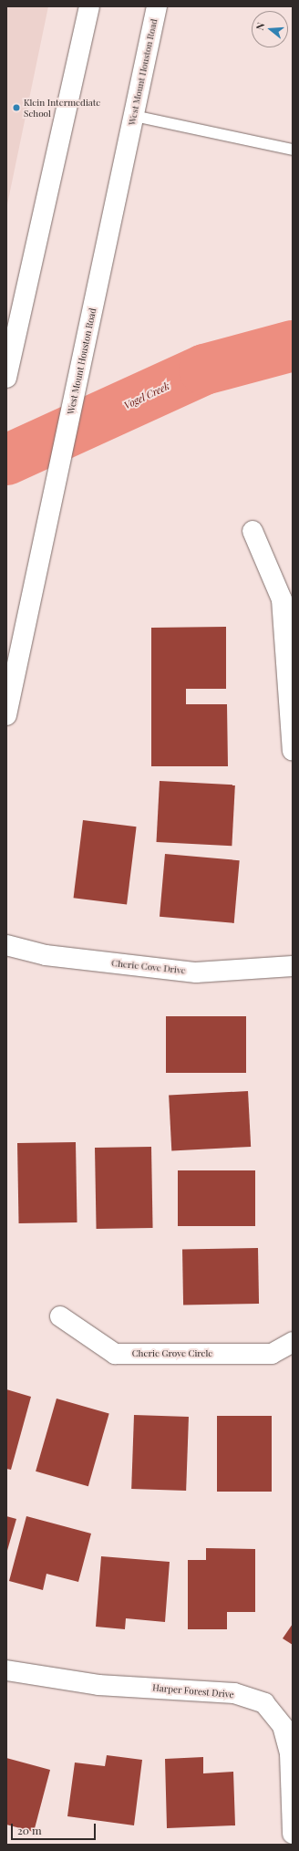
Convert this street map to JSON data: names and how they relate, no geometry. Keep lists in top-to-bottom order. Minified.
{"streets":{"street":["West Mount Houston Road","Cherie Cove Drive","Cherie Grove Circle","Harper Forest Drive"]},"water":["Vogel Creek"],"places":["Klein Intermediate School"],"scale_bar":"20 m","north":"left"}
